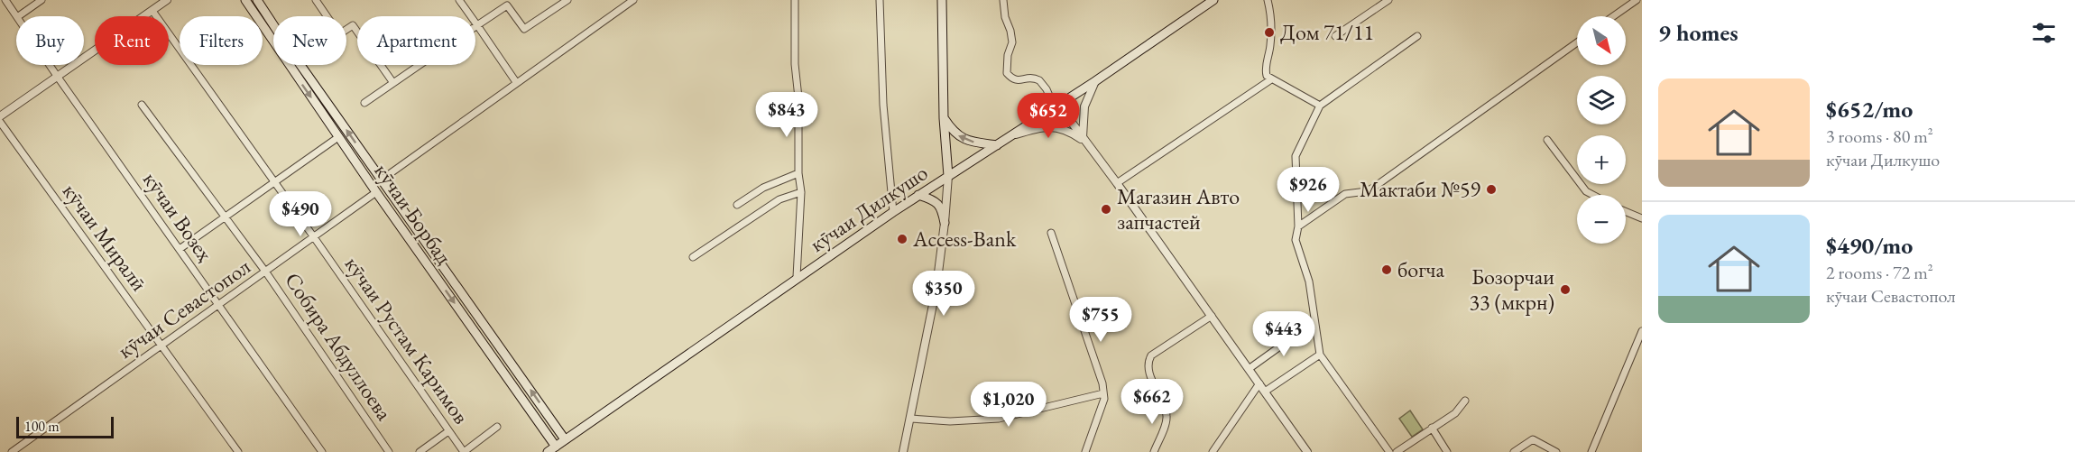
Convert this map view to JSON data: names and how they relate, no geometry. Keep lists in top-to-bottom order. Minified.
{"streets":{"main road":["кӯчаи Дилкушо","кӯчаи Борбад"],"street":["кӯчаи Возеҳ","кӯчаи Миралӣ","кӯчаи Севастопол","кӯчаи Рустам Каримов","Собира Абдуллоева"]},"crossings":[["кӯчаи Дилкушо","кӯчаи Борбад"],["кӯчаи Борбад","кӯчаи Севастопол"],["кӯчаи Возеҳ","кӯчаи Севастопол"],["кӯчаи Миралӣ","кӯчаи Севастопол"],["кӯчаи Севастопол","кӯчаи Рустам Каримов"],["кӯчаи Севастопол","Собира Абдуллоева"]],"places":["Дом 71/11","Мактаби №59","Магазин Авто запчастей","Access-Bank","богча","Бозорчаи 33 (мкрн)"],"scale_bar":"100 m","north":"bottom right","page":{"heading":"9 homes","map_buttons":["+","−"],"chip":["Buy","Rent","Filters","New","Apartment"],"list":[{"name":"$652/mo","note":"3 rooms · 80 m² · кӯчаи Дилкушо"},{"name":"$490/mo","note":"2 rooms · 72 m² · кӯчаи Севастопол"}],"price":["$843","$652","$926","$490","$350","$755","$443","$662","$1,020"],"scale":"100 m"}}
